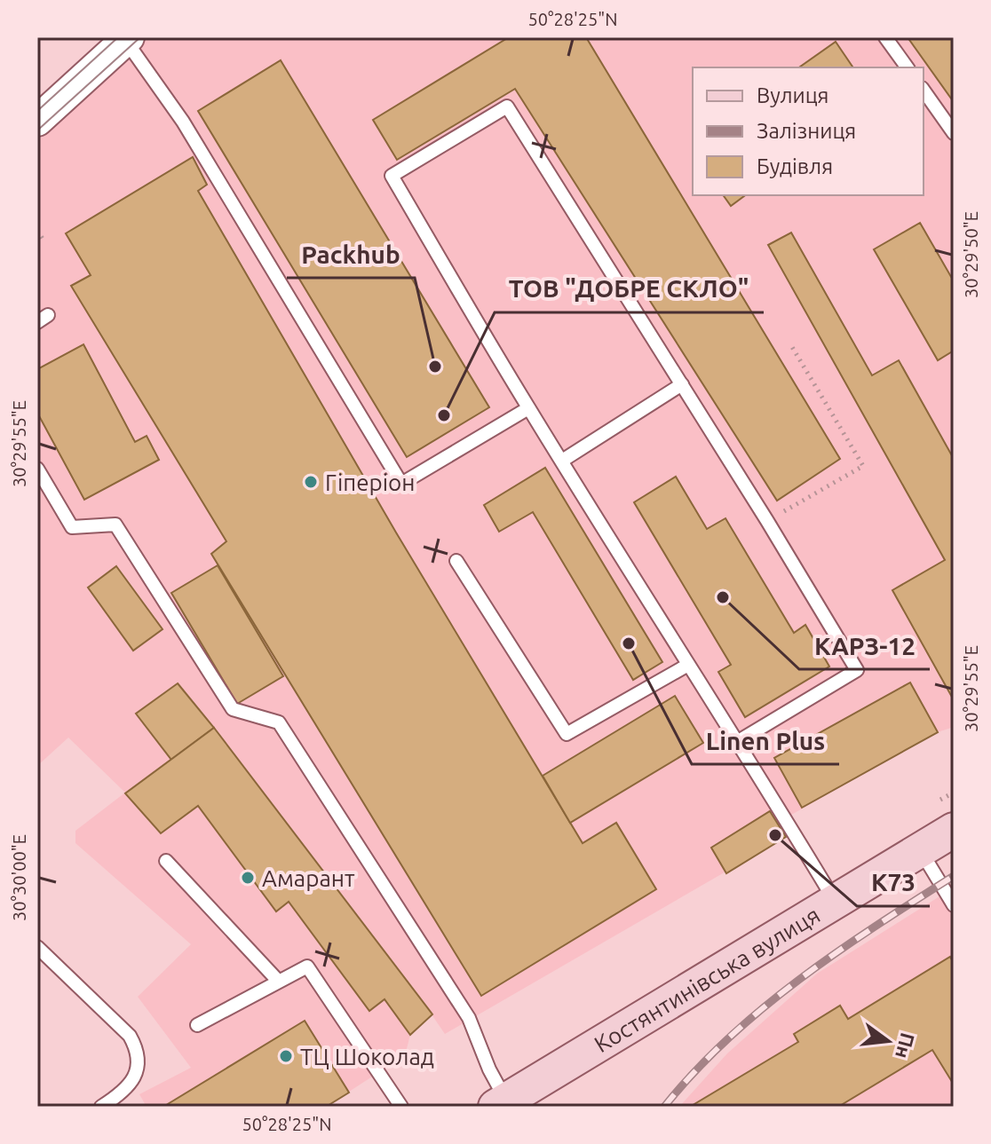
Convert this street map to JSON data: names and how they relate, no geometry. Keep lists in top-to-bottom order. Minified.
{"streets":{"main road":["Костянтинівська вулиця"]},"places":["Packhub","ТОВ \"ДОБРЕ СКЛО\"","Гіперіон","КАРЗ-12","Linen Plus","К73","Амарант","ТЦ Шоколад"],"legend":["Вулиця","Залізниця","Будівля"],"north":"right","coordinates":["50°28'25\"N","30°29'50\"E","30°29'55\"E","30°30'00\"E"]}
